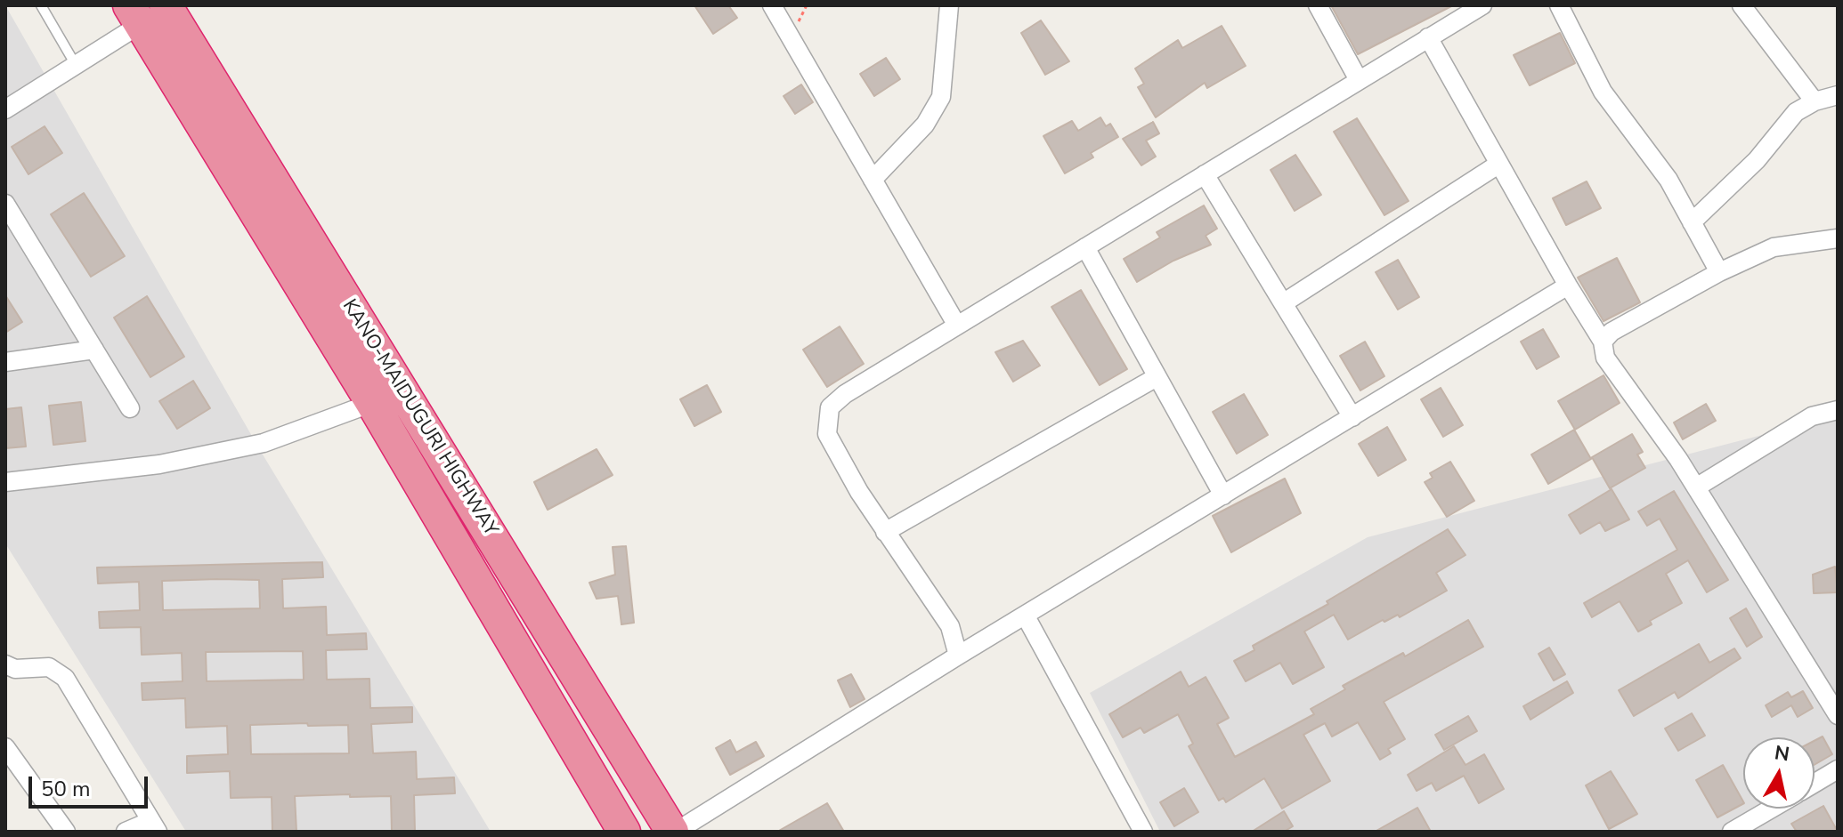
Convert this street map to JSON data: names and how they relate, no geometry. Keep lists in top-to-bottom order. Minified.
{"streets":{"highway":["KANO-MAIDUGURI HIGHWAY"]},"scale_bar":"50 m","north":"top"}
